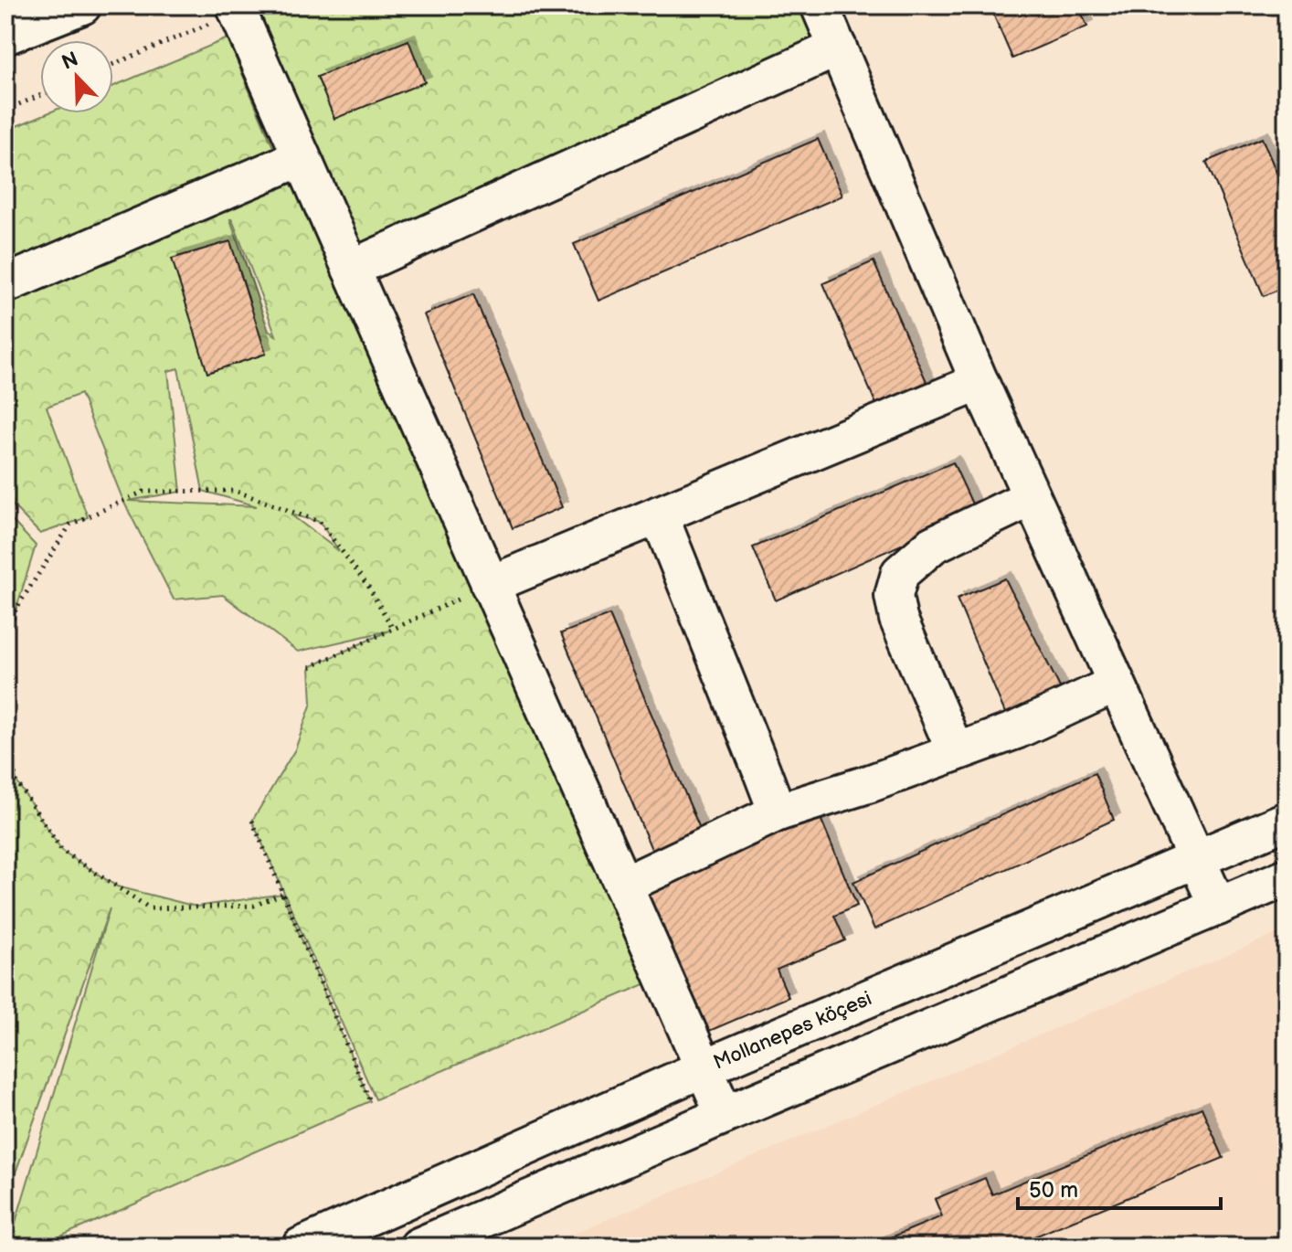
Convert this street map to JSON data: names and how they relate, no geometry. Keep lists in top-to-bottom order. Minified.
{"streets":{"street":["Mollanepes köçesi"]},"scale_bar":"50 m","north":"top left"}
